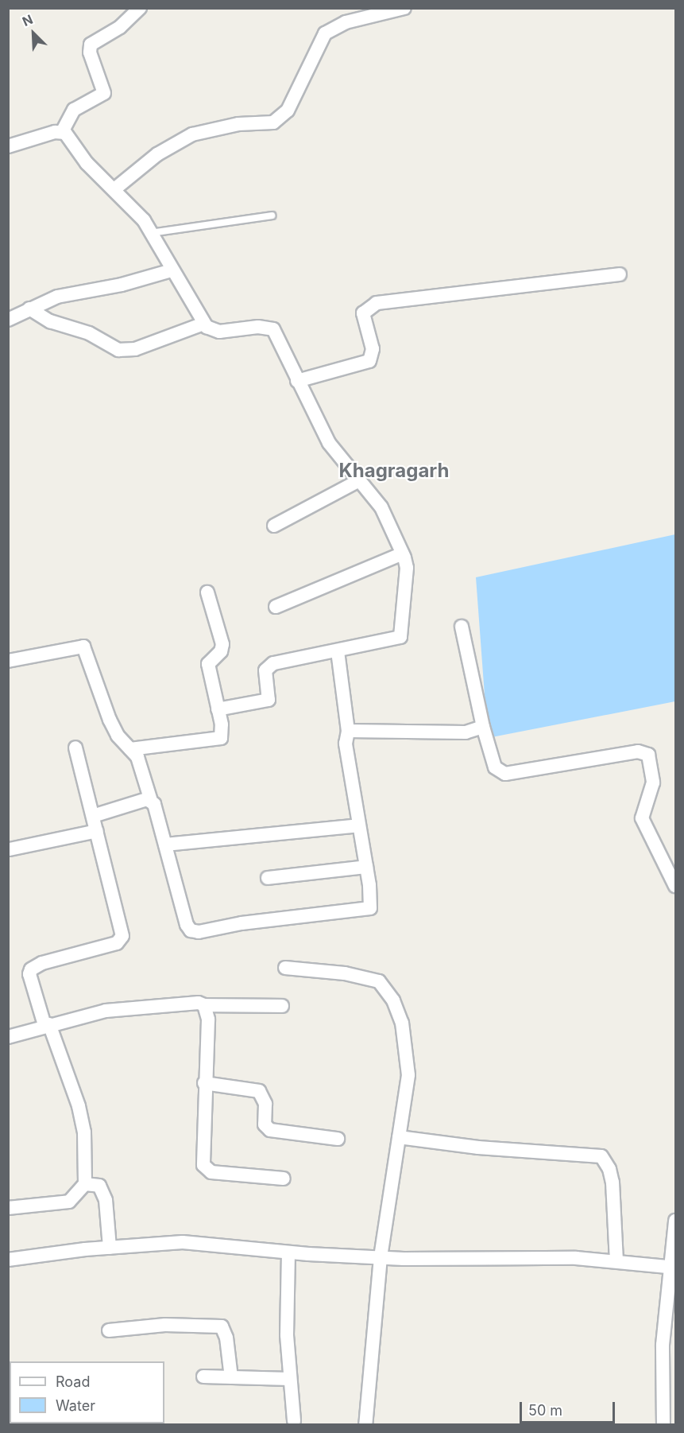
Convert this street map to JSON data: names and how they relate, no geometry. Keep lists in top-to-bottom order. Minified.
{"districts":["Khagragarh"],"legend":["Road","Water"],"scale_bar":"50 m","north":"top left"}
